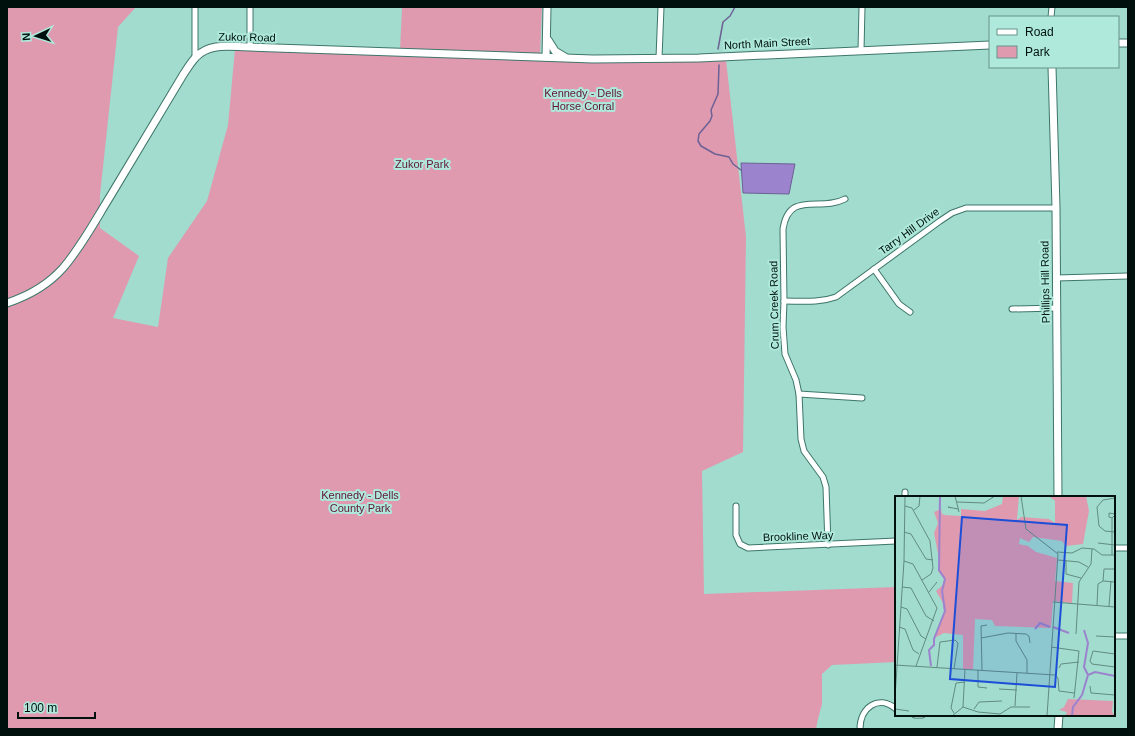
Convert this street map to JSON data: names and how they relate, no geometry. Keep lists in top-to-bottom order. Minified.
{"streets":{"street":["Zukor Road","North Main Street","Tarry Hill Drive","Phillips Hill Road","Crum Creek Road","Brookline Way"]},"crossings":[["Zukor Road","North Main Street"],["Tarry Hill Drive","Phillips Hill Road"],["Tarry Hill Drive","Crum Creek Road"],["Crum Creek Road","Brookline Way"]],"parks":["Kennedy - Dells Horse Corral","Zukor Park","Kennedy - Dells County Park"],"legend":["Road","Park"],"scale_bar":"100 m","north":"left"}
